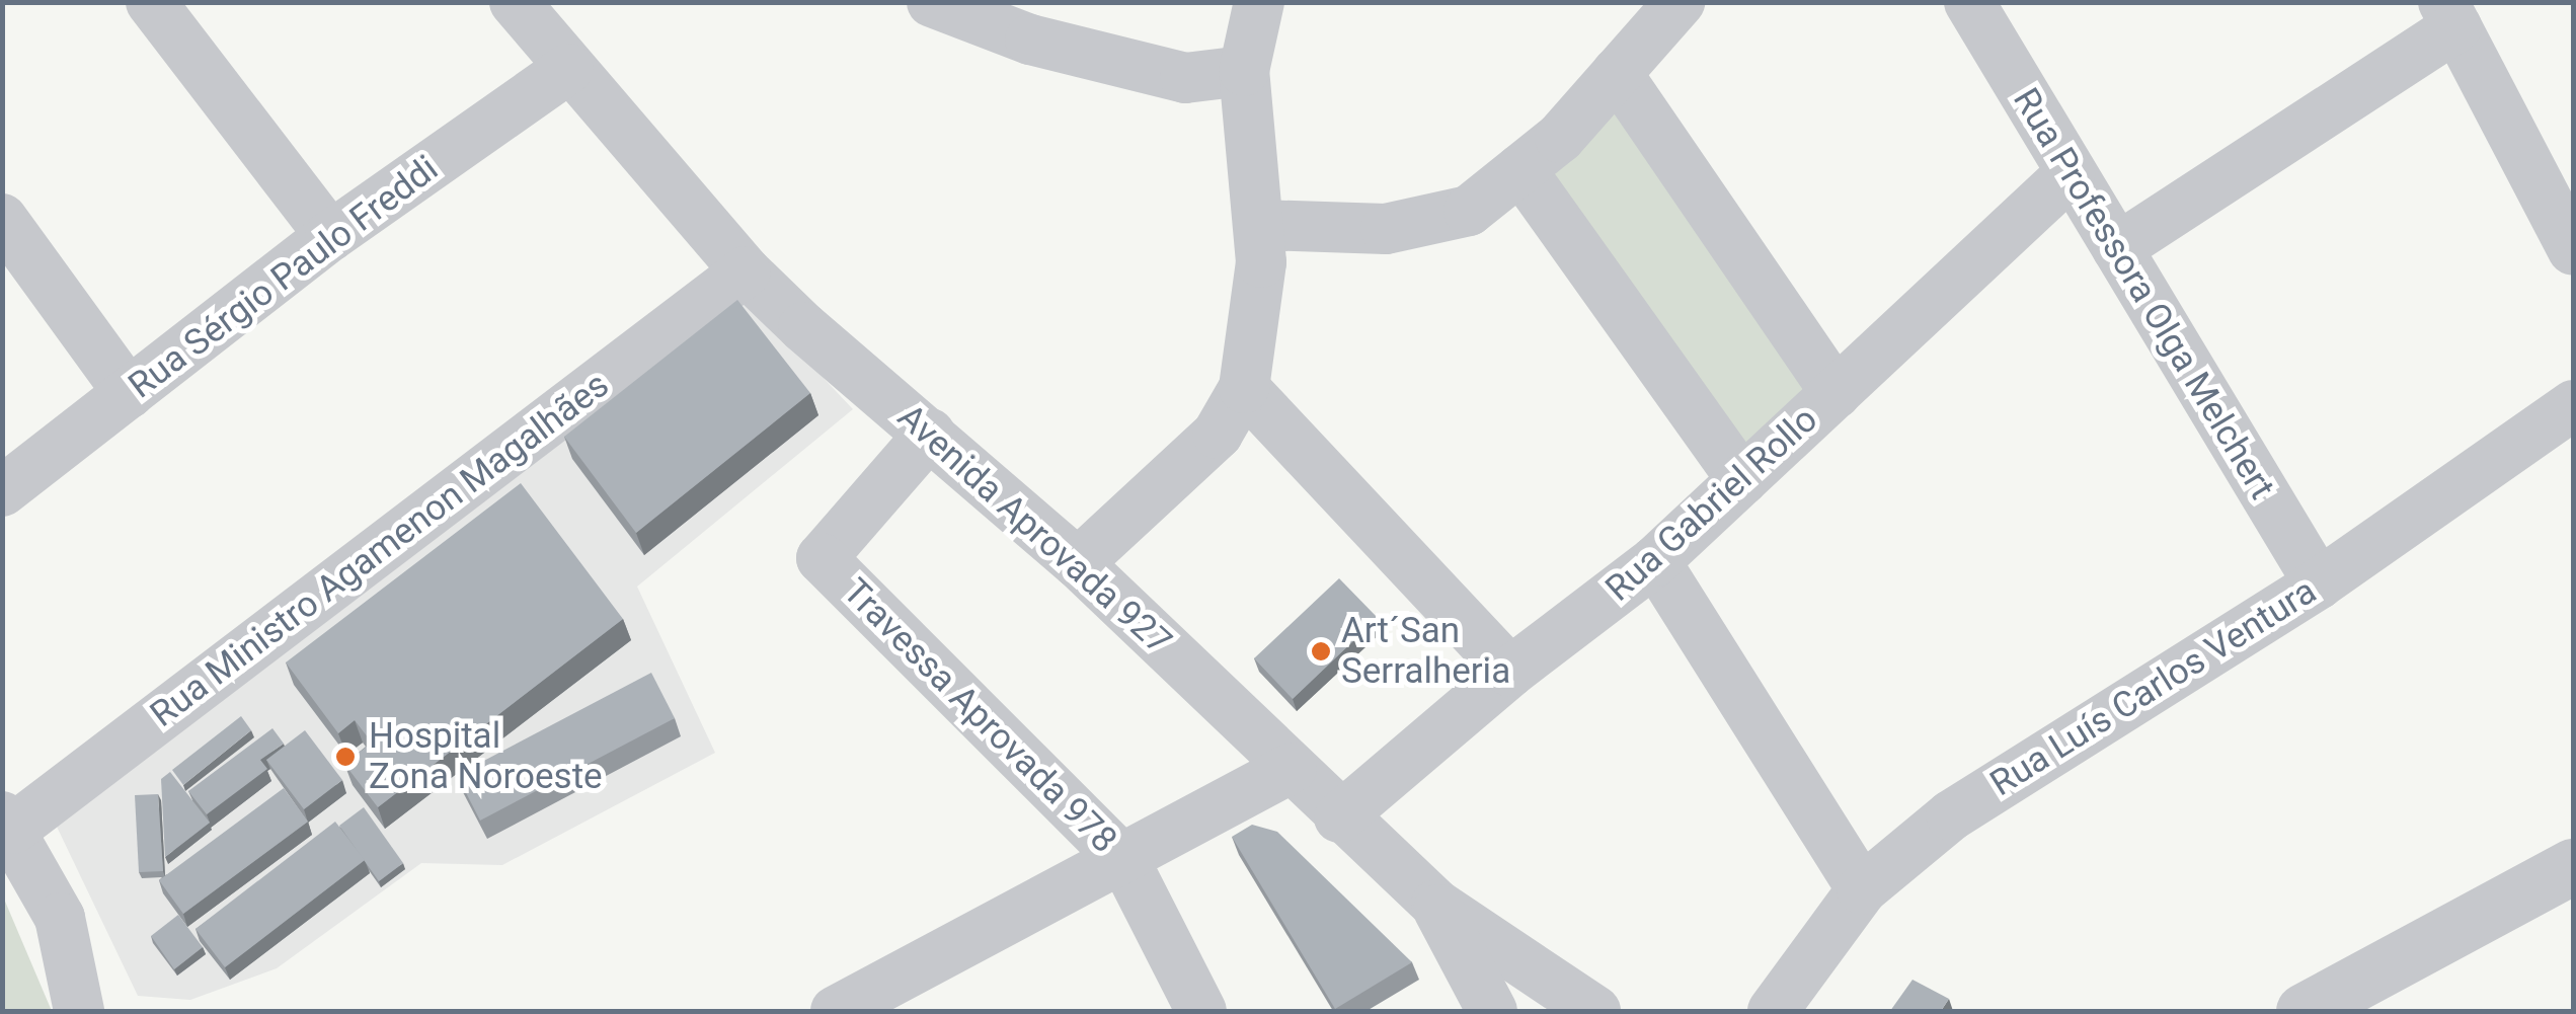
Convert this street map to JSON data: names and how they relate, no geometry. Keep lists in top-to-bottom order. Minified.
{"streets":{"street":["Rua Sérgio Paulo Freddi","Rua Professora Olga Melchert","Rua Gabriel Rollo","Avenida Aprovada 927","Rua Ministro Agamenon Magalhães","Rua Luís Carlos Ventura","Travessa Aprovada 978"]},"crossings":[["Rua Sérgio Paulo Freddi","Avenida Aprovada 927"],["Rua Professora Olga Melchert","Rua Gabriel Rollo"],["Rua Professora Olga Melchert","Rua Luís Carlos Ventura"],["Rua Gabriel Rollo","Avenida Aprovada 927"],["Avenida Aprovada 927","Rua Ministro Agamenon Magalhães"],["Avenida Aprovada 927","Travessa Aprovada 978"]],"places":["Art´San Serralheria","Hospital Zona Noroeste"]}
